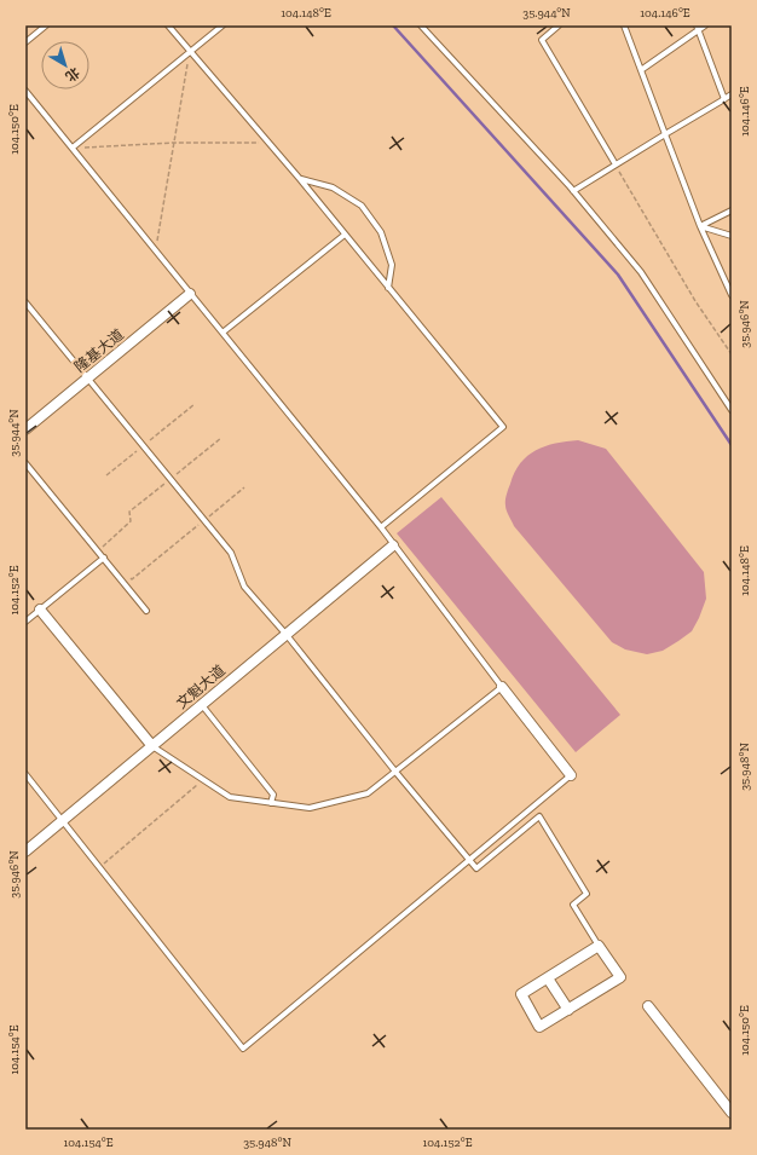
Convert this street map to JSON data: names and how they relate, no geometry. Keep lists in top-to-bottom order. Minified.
{"streets":{"street":["隆基大道","文魁大道"]},"north":"bottom right","coordinates":["104.148°E","35.944°N","104.146°E","104.150°E","35.946°N","104.152°E","35.948°N","104.154°E"]}
